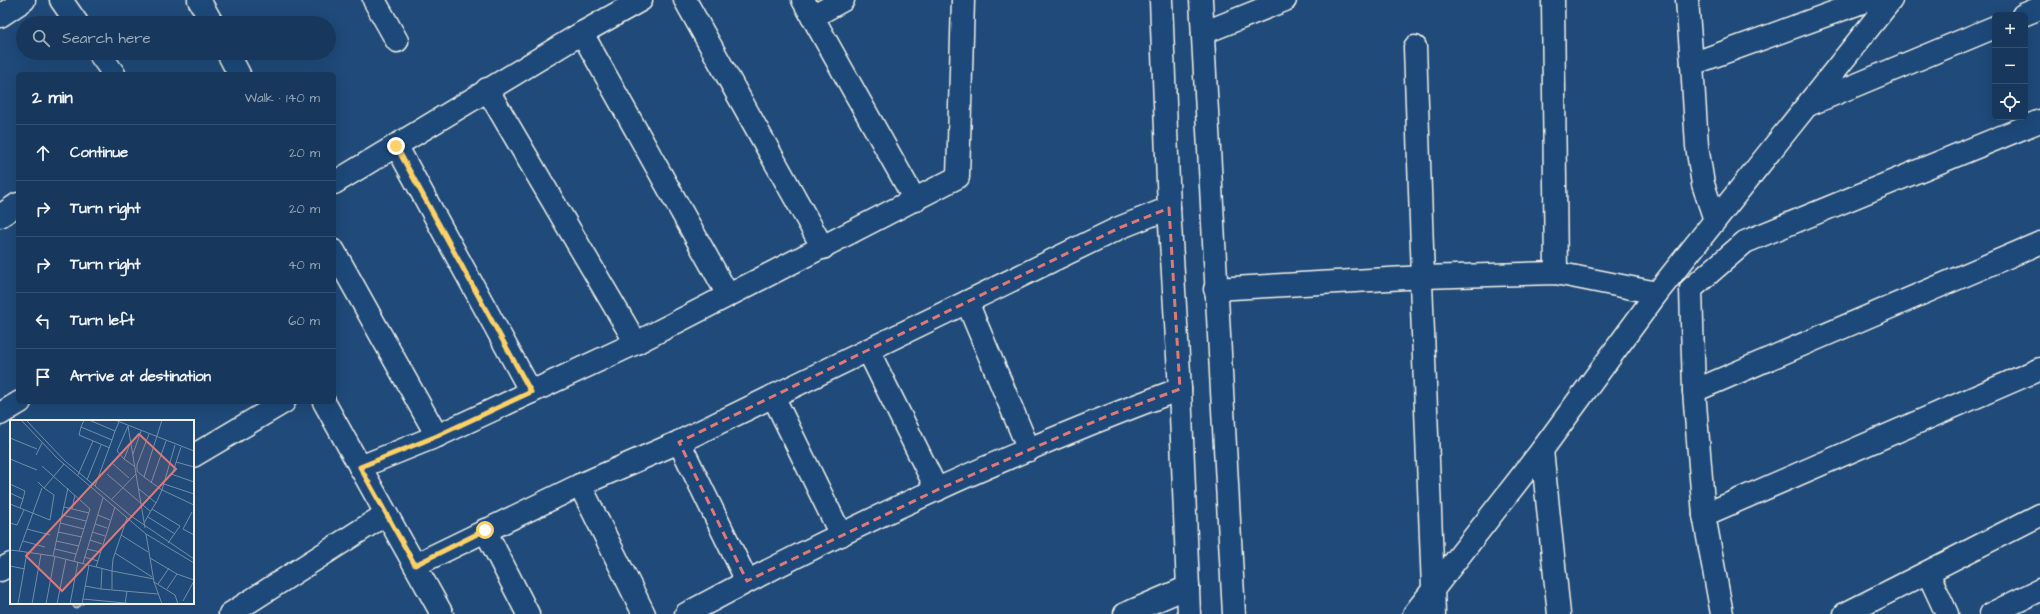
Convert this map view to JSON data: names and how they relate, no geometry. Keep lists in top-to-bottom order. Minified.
{"page":{"map_buttons":["+","−"],"search":"Search here","heading":["2 min","Walk · 140 m"],"list":[["Continue","20 m"],["Turn right","20 m"],["Turn right","40 m"],["Turn left","60 m"],"Arrive at destination"]}}
